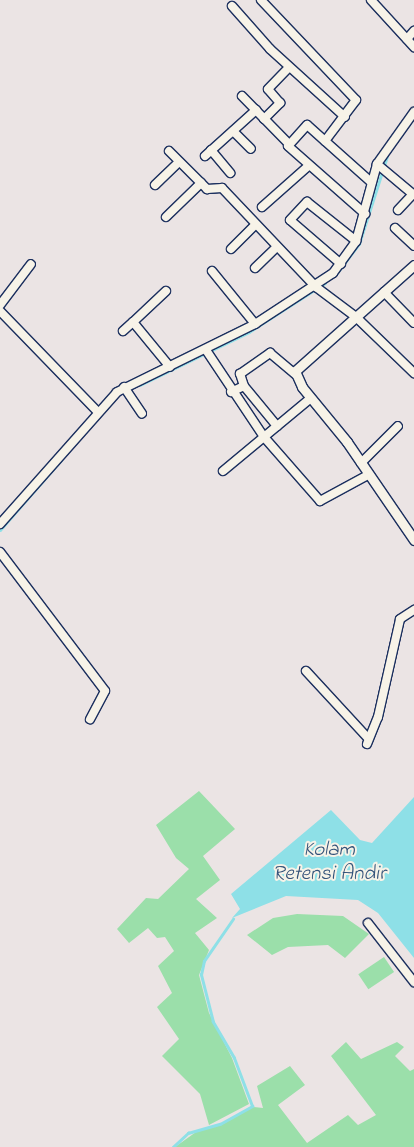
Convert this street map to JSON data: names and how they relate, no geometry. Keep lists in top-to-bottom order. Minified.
{"water":["Kolam Retensi Andir"]}
